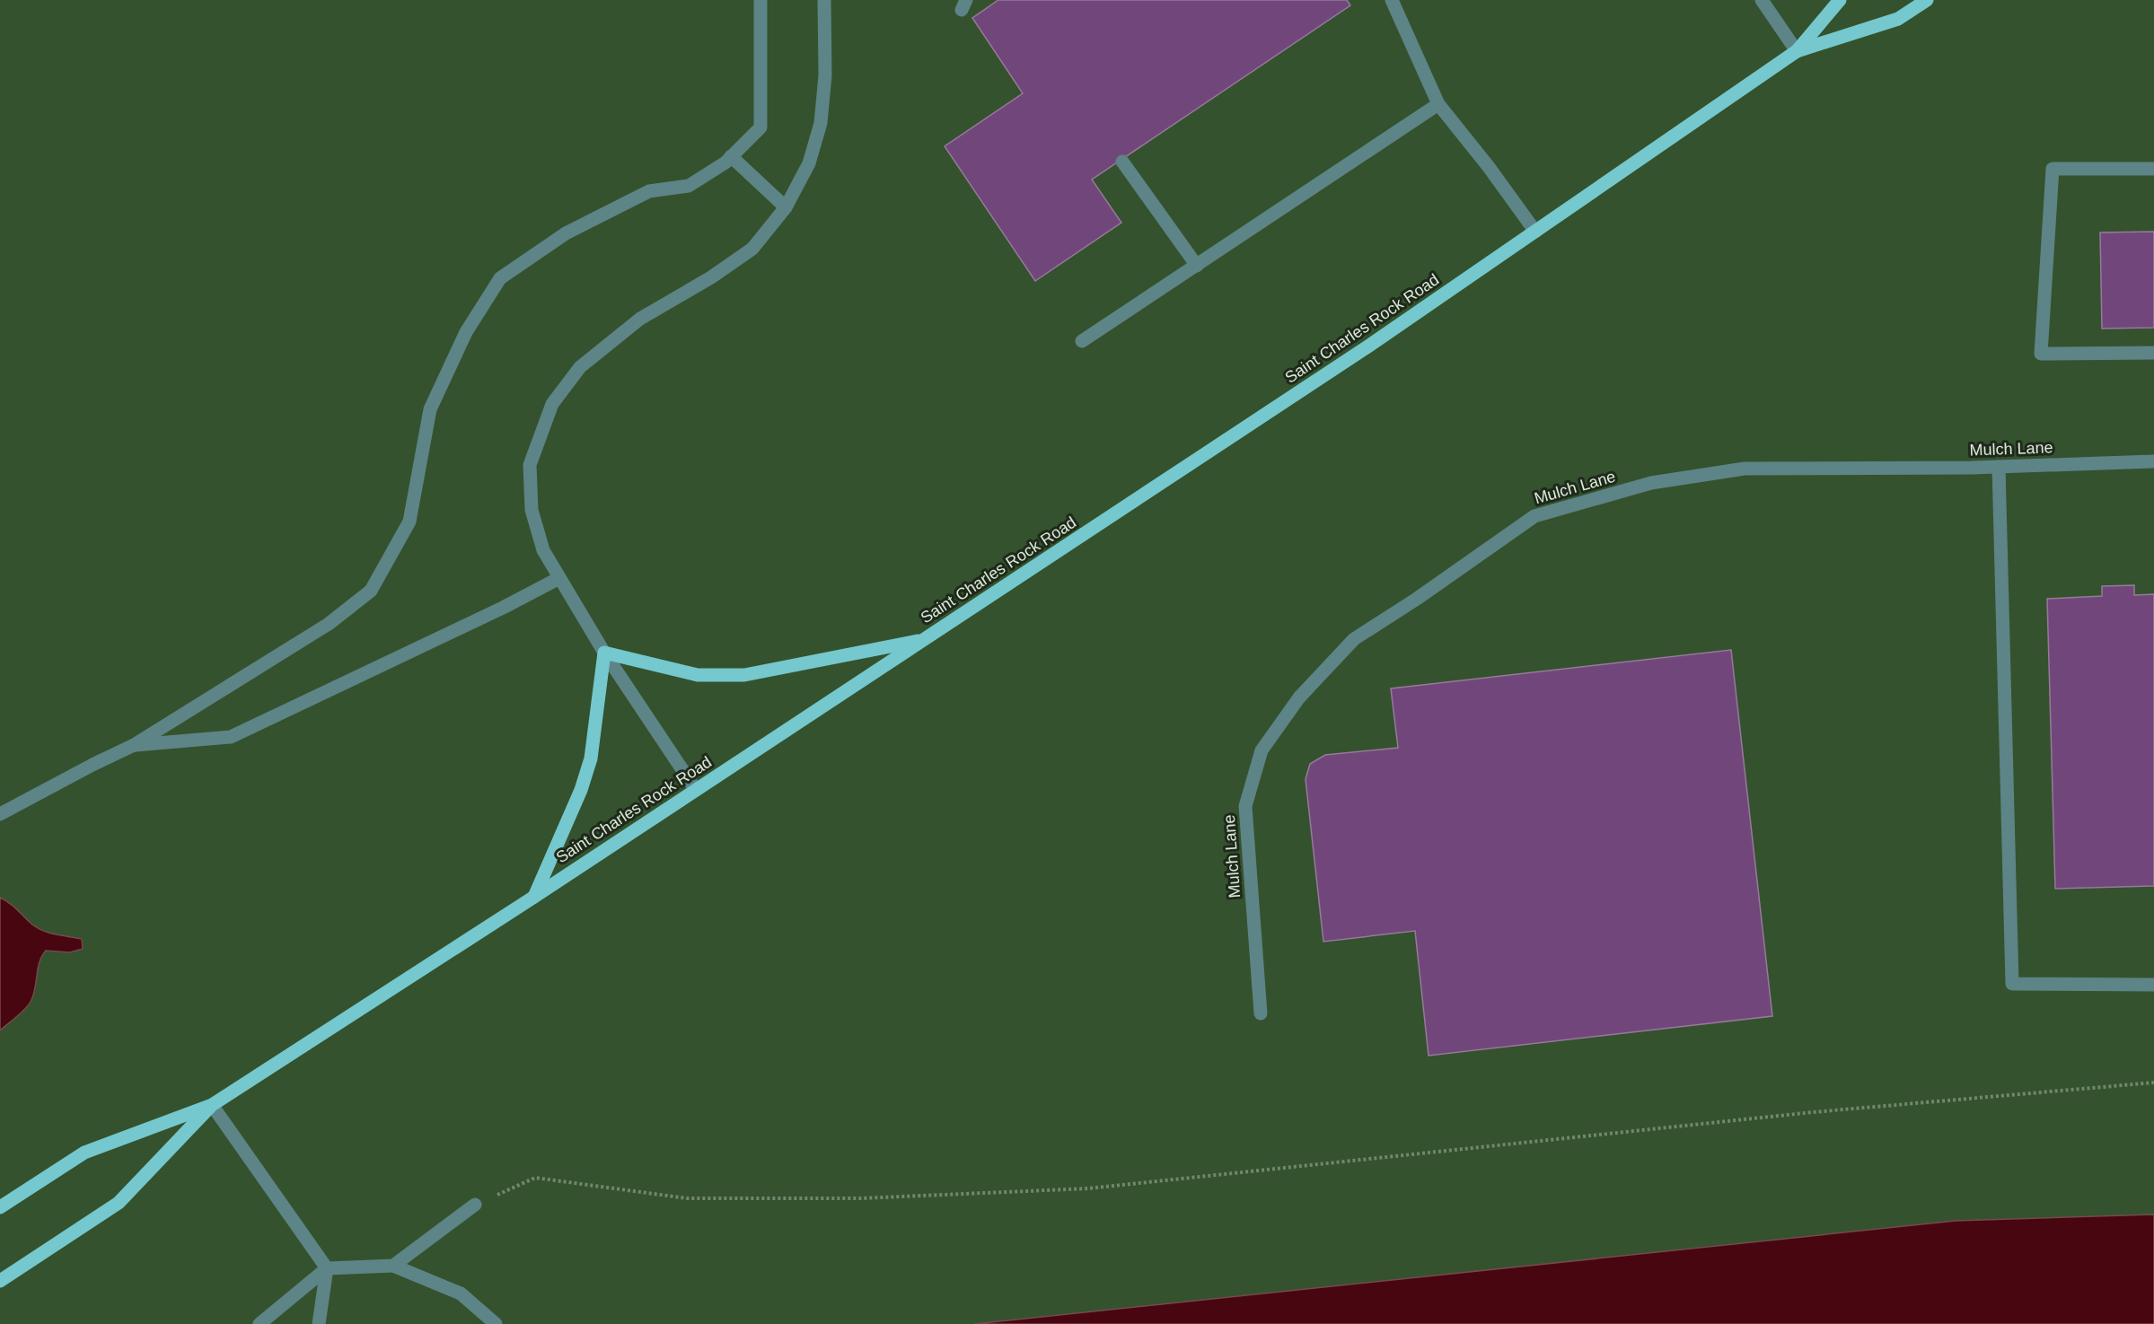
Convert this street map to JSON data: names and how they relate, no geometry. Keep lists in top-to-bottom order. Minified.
{"streets":{"main road":["Saint Charles Rock Road"],"street":["Mulch Lane"]}}
